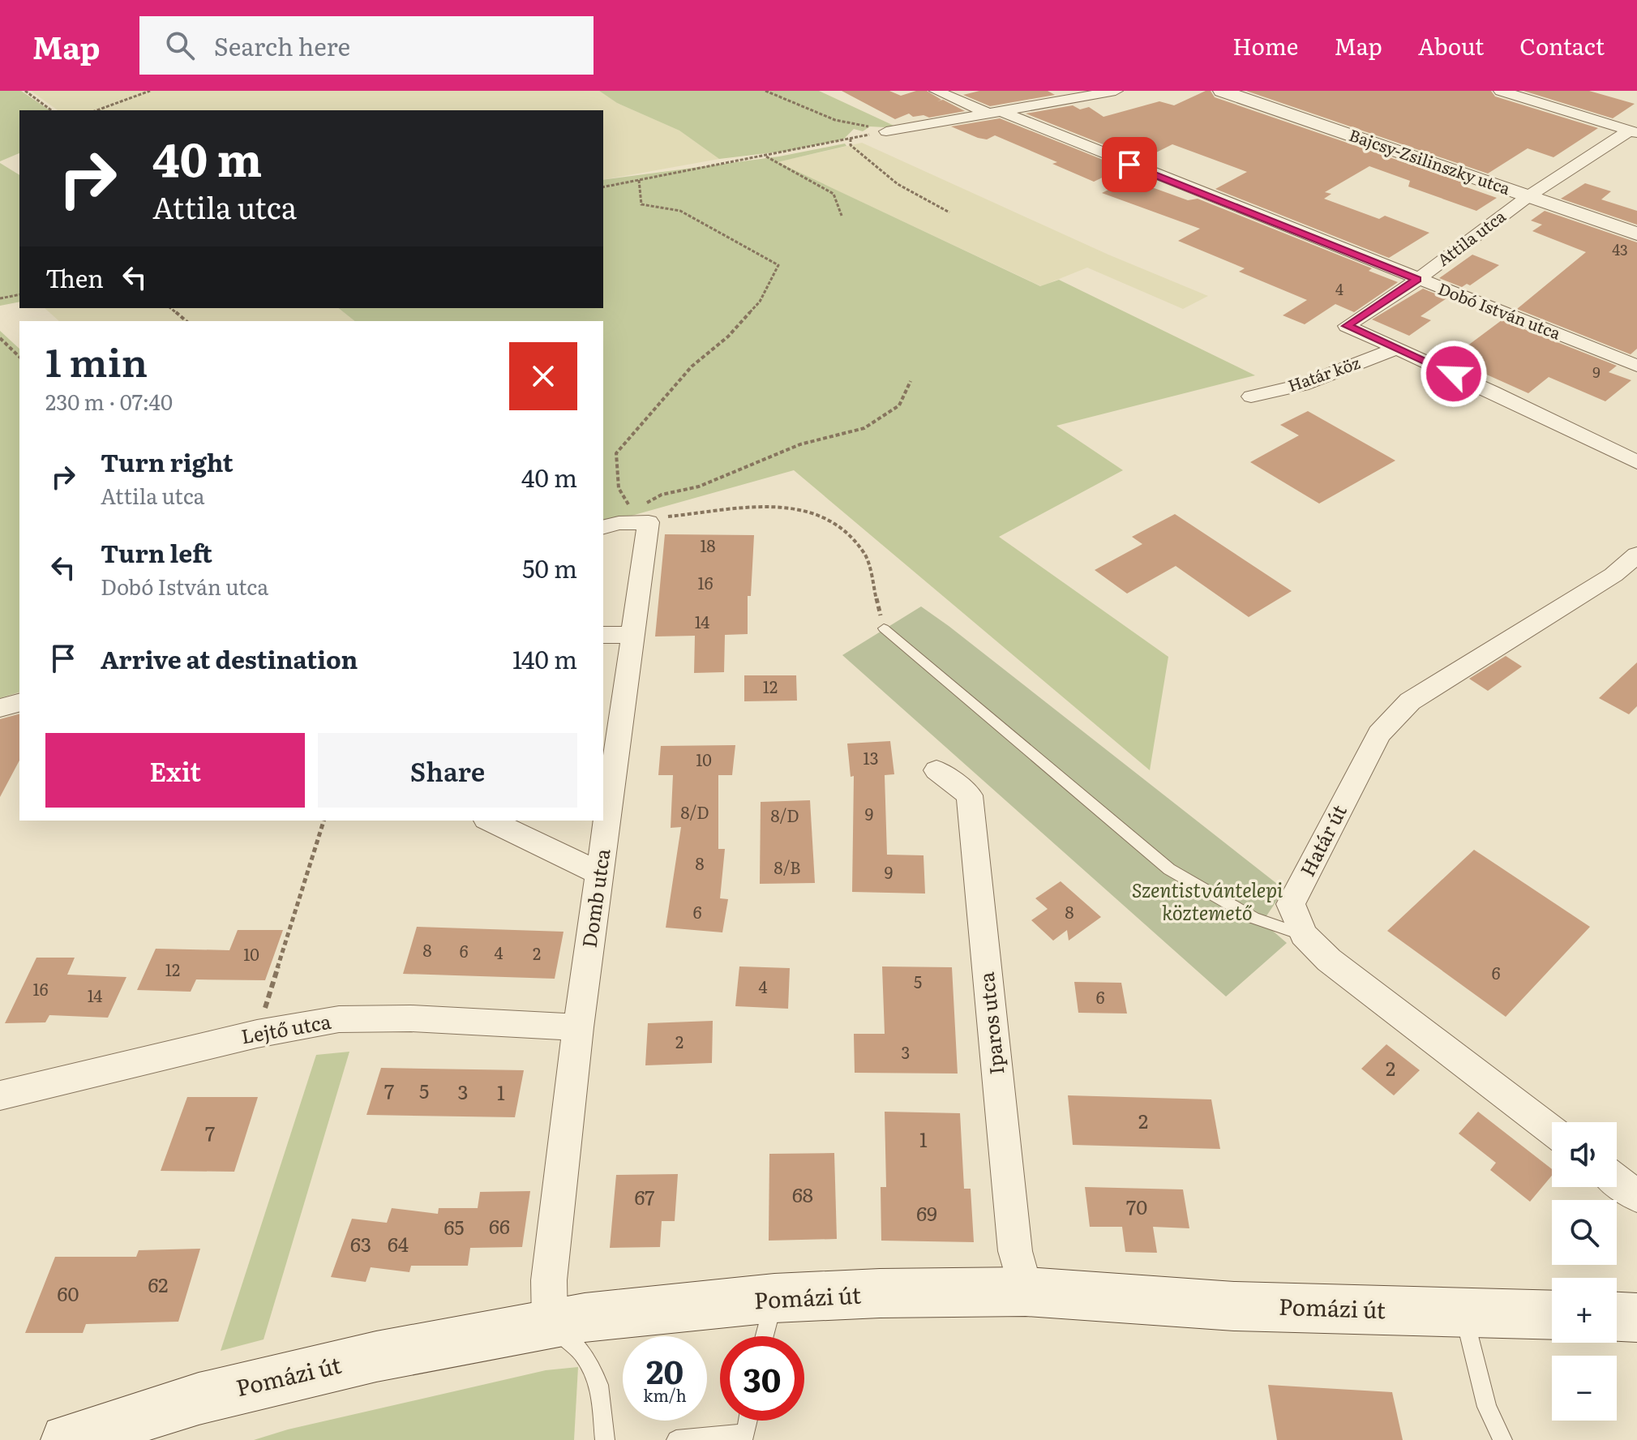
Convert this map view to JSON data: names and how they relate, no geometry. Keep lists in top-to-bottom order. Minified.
{"streets":{"main road":["Pomázi út"],"street":["Bajcsy-Zsilinszky utca","Attila utca","Dobó István utca","Határ köz","Határ út","Domb utca","Iparos utca","Lejtő utca"]},"crossings":[["Bajcsy-Zsilinszky utca","Attila utca"],["Attila utca","Dobó István utca"],["Attila utca","Határ köz"],["Domb utca","Lejtő utca"],["Domb utca","Pomázi út"],["Iparos utca","Pomázi út"]],"parks":["Szentistvántelepi köztemető"],"house_numbers":["43","4","9","18","16","14","12","13","10","8/D","9","8/D","8","8/B","9","6","8","8","6","4","2","10","12","6","5","4","16","14","6","2","3","2","7","5","3","1","2","7","1","68","67","70","69","66","65","63","64","62","60"],"page":{"header":"Map","search":"Search here","nav":["Home","Map","About","Contact"],"turn":["40 m","Attila utca"],"then":"Then","heading":["1 min","230 m · 07:40"],"list":[{"name":"Turn right","note":"Attila utca","value":"40 m"},{"name":"Turn left","note":"Dobó István utca","value":"50 m"},{"name":"Arrive at destination","value":"140 m"}],"buttons":["Exit","Share"],"map_buttons":["+","−"],"speed":"20 km/h","limit":"30"}}
